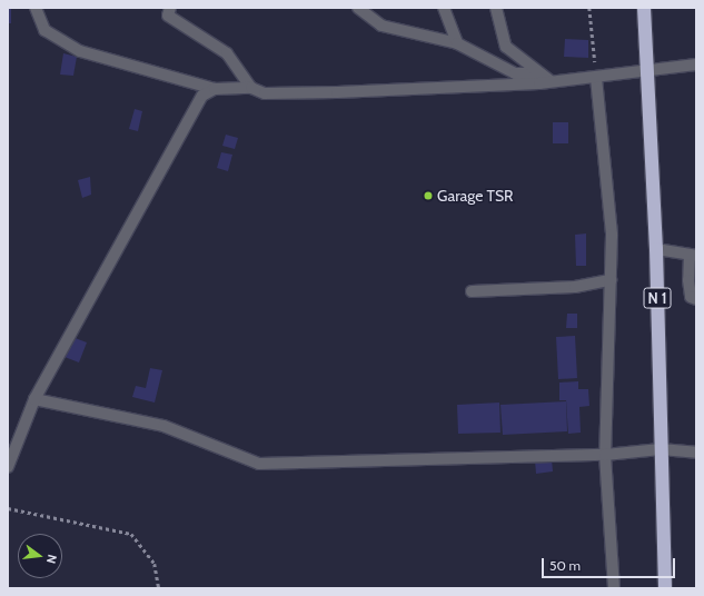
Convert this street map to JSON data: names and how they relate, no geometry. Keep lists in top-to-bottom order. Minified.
{"streets":{"highway":["N 1"]},"places":["Garage TSR"],"scale_bar":"50 m","north":"right"}
